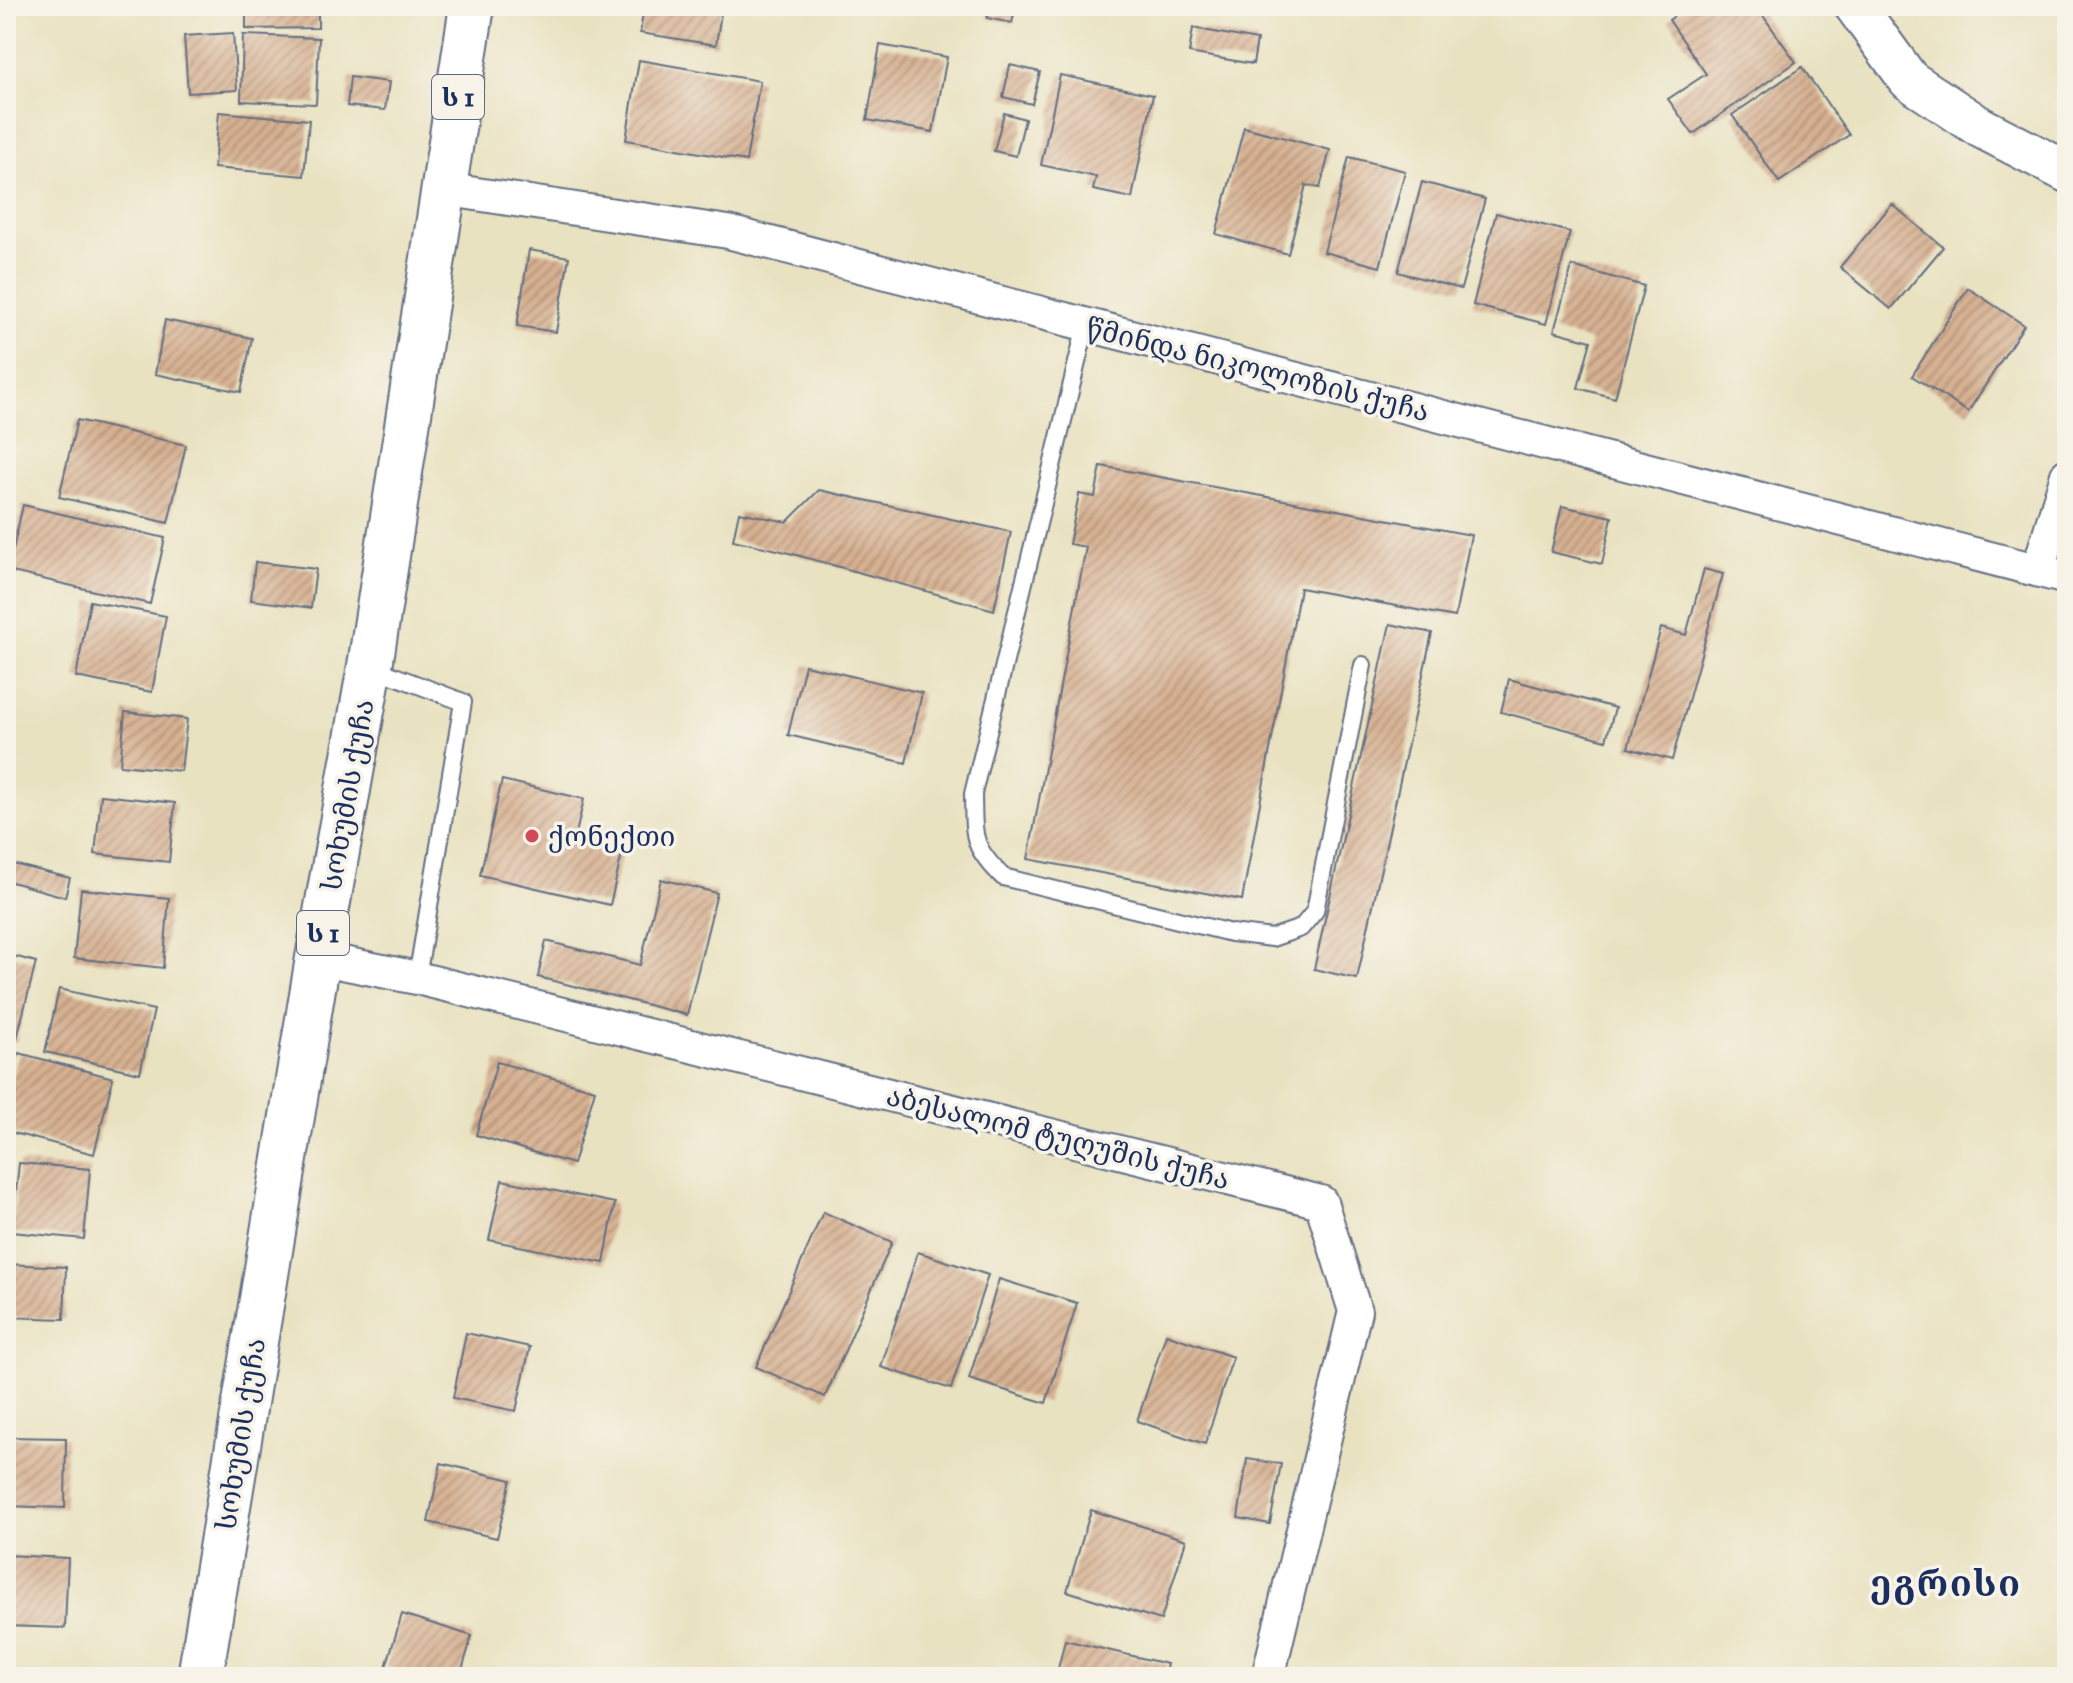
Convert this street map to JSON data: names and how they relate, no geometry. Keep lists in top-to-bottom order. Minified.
{"streets":{"highway":["ს 1","სოხუმის ქუჩა"],"street":["წმინდა ნიკოლოზის ქუჩა","აბესალომ ტუღუშის ქუჩა"]},"crossings":[["წმინდა ნიკოლოზის ქუჩა","სოხუმის ქუჩა"],["სოხუმის ქუჩა","აბესალომ ტუღუშის ქუჩა"]],"districts":["ეგრისი"],"places":["ქონექთი"]}
